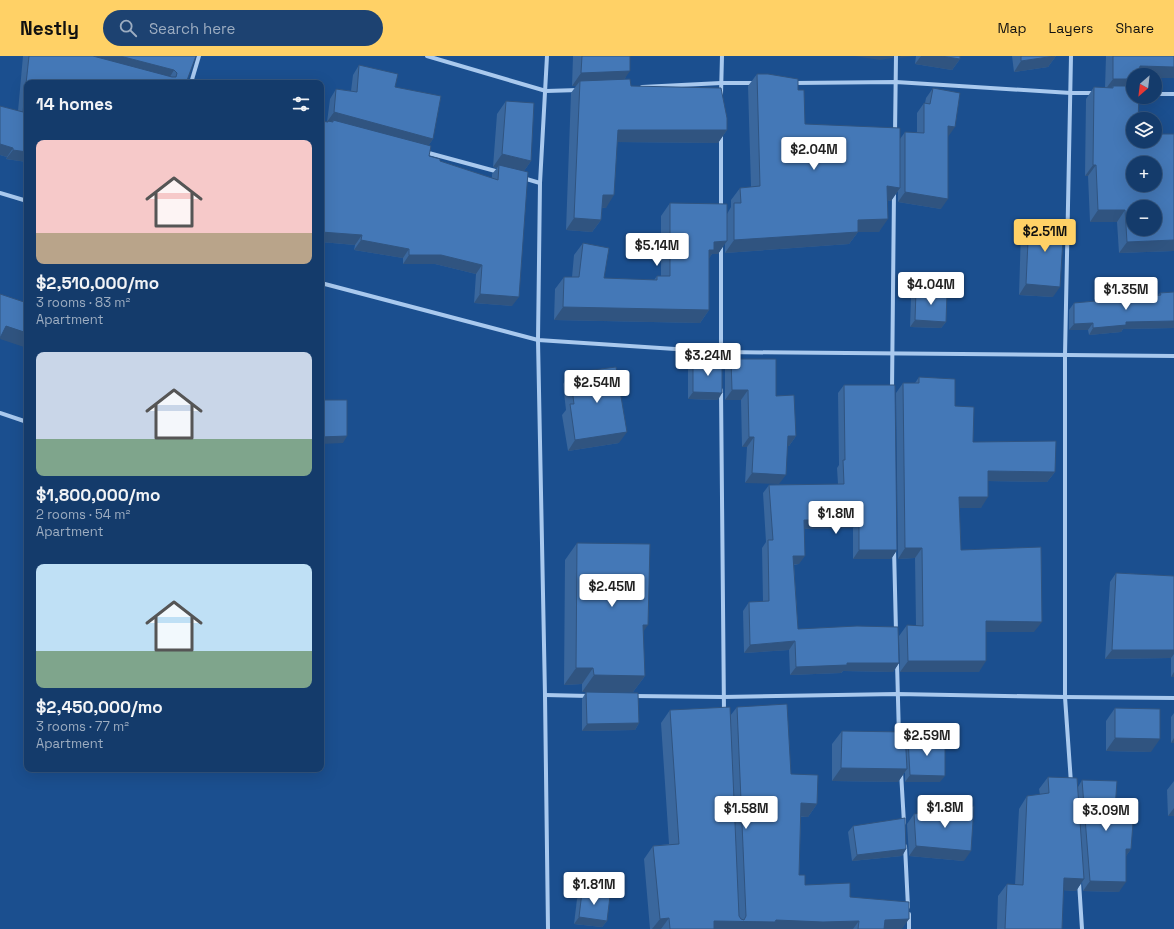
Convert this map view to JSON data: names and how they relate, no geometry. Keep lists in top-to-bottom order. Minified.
{"north":"bottom left","page":{"header":"Nestly","search":"Search here","nav":["Map","Layers","Share"],"map_buttons":["+","−"],"heading":"14 homes","list":[{"name":"$2,510,000/mo","note":"3 rooms · 83 m² · Apartment"},{"name":"$1,800,000/mo","note":"2 rooms · 54 m² · Apartment"},{"name":"$2,450,000/mo","note":"3 rooms · 77 m² · Apartment"}],"price":["$2.04M","$2.51M","$5.14M","$4.04M","$1.35M","$3.24M","$2.54M","$1.8M","$2.45M","$2.59M","$1.8M","$1.58M","$3.09M","$1.81M"]}}
